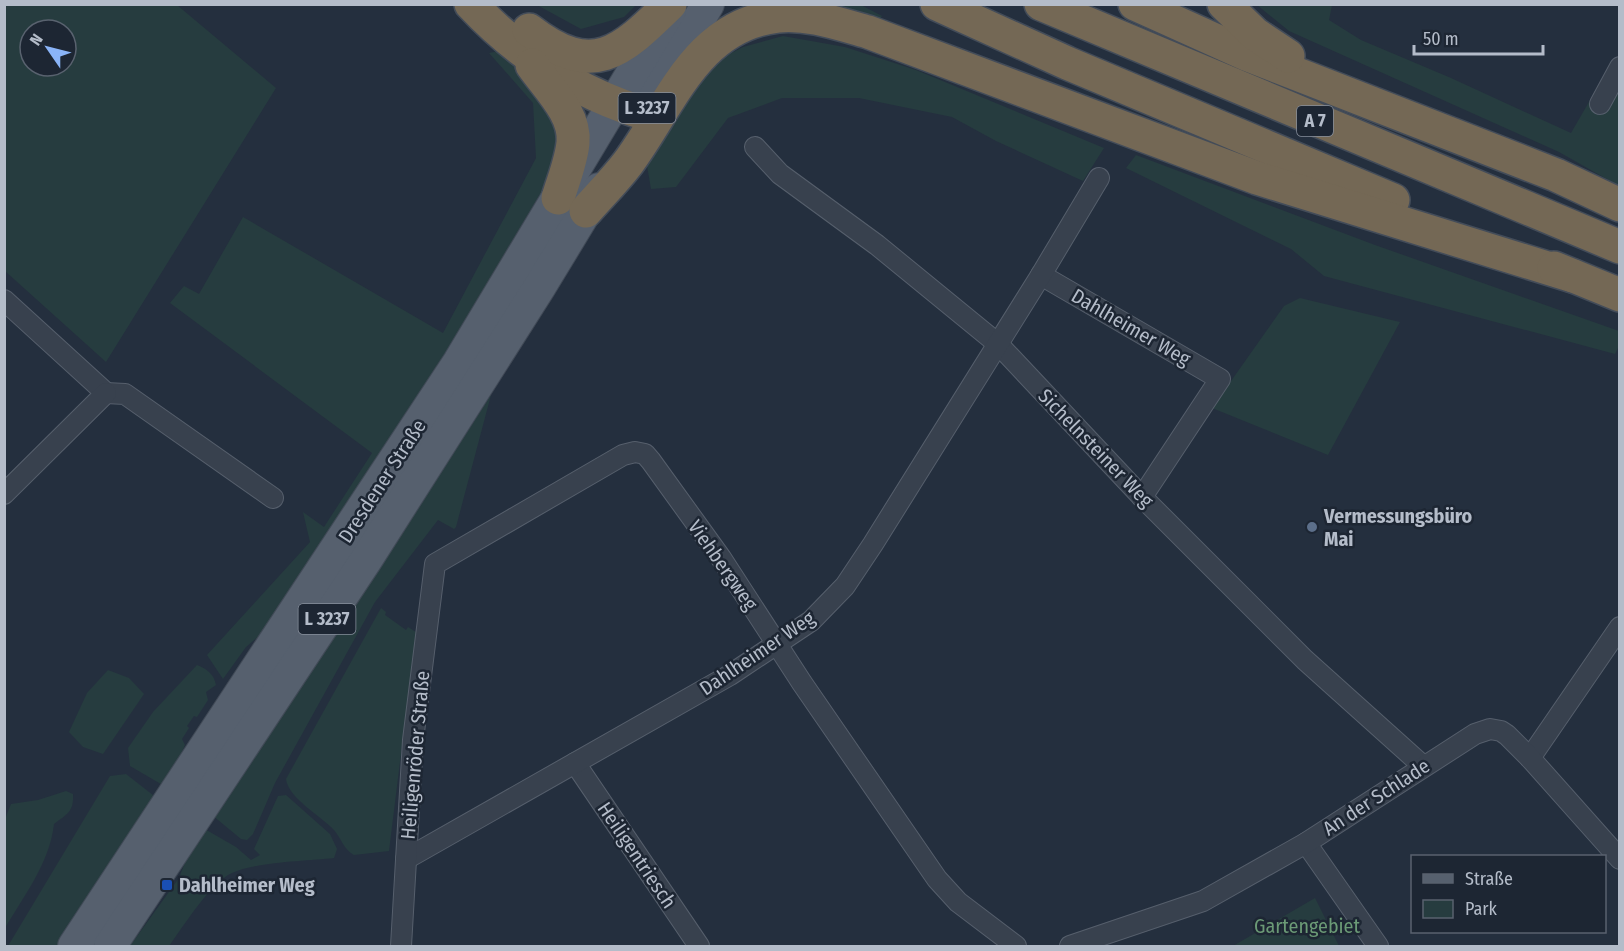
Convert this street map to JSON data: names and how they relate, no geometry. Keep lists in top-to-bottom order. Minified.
{"streets":{"highway":["A 7"],"main road":["L 3237","Dresdener Straße"],"street":["Dahlheimer Weg","Sichelnsteiner Weg","Viehbergweg","Heiligenröder Straße","An der Schlade","Heiligentriesch"]},"crossings":[["Dahlheimer Weg","Sichelnsteiner Weg"],["Dahlheimer Weg","Viehbergweg"],["Dahlheimer Weg","Heiligenröder Straße"],["Dahlheimer Weg","Heiligentriesch"],["Sichelnsteiner Weg","An der Schlade"],["Viehbergweg","Heiligenröder Straße"]],"parks":["Gartengebiet"],"places":{"other":["Vermessungsbüro Mai"],"transit":["Dahlheimer Weg"]},"legend":["Straße","Park"],"scale_bar":"50 m","north":"top left"}
